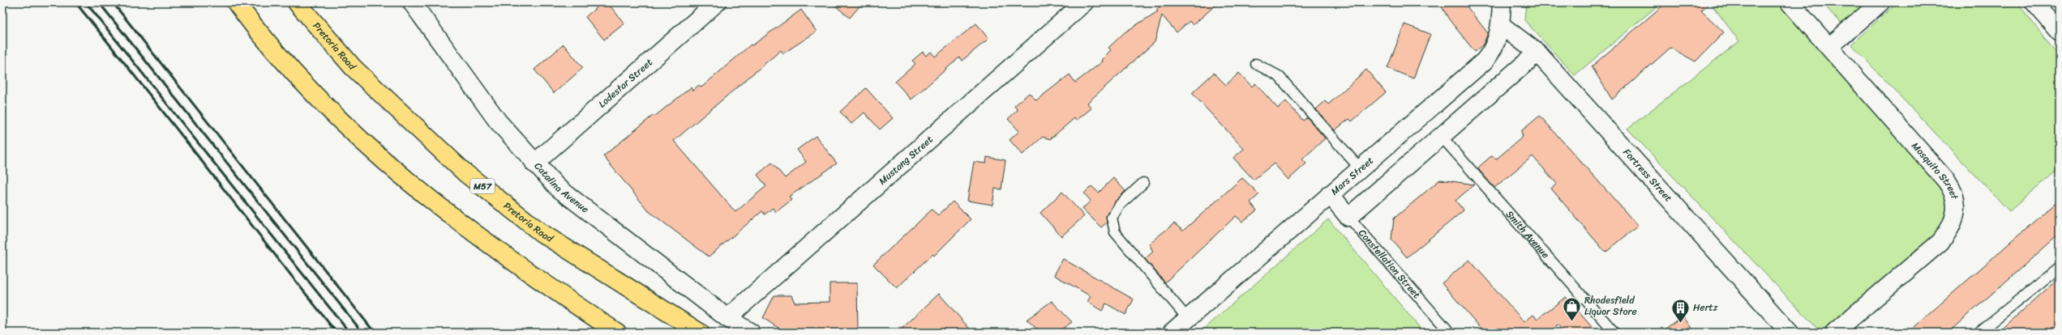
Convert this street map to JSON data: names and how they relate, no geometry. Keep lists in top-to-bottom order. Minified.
{"streets":{"main road":["Pretoria Road","M57"],"street":["Lodestar Street","Mustang Street","Mosquito Street","Mars Street","Fortress Street","Catalina Avenue","Constellation Street"],"lane":["Smith Avenue"]},"crossings":[["Lodestar Street","Catalina Avenue"],["Mustang Street","Catalina Avenue"],["Mars Street","Fortress Street"],["Mars Street","Constellation Street"]],"places":{"shop":["Rhodesfield Liquor Store"],"building":["Hertz"]}}
